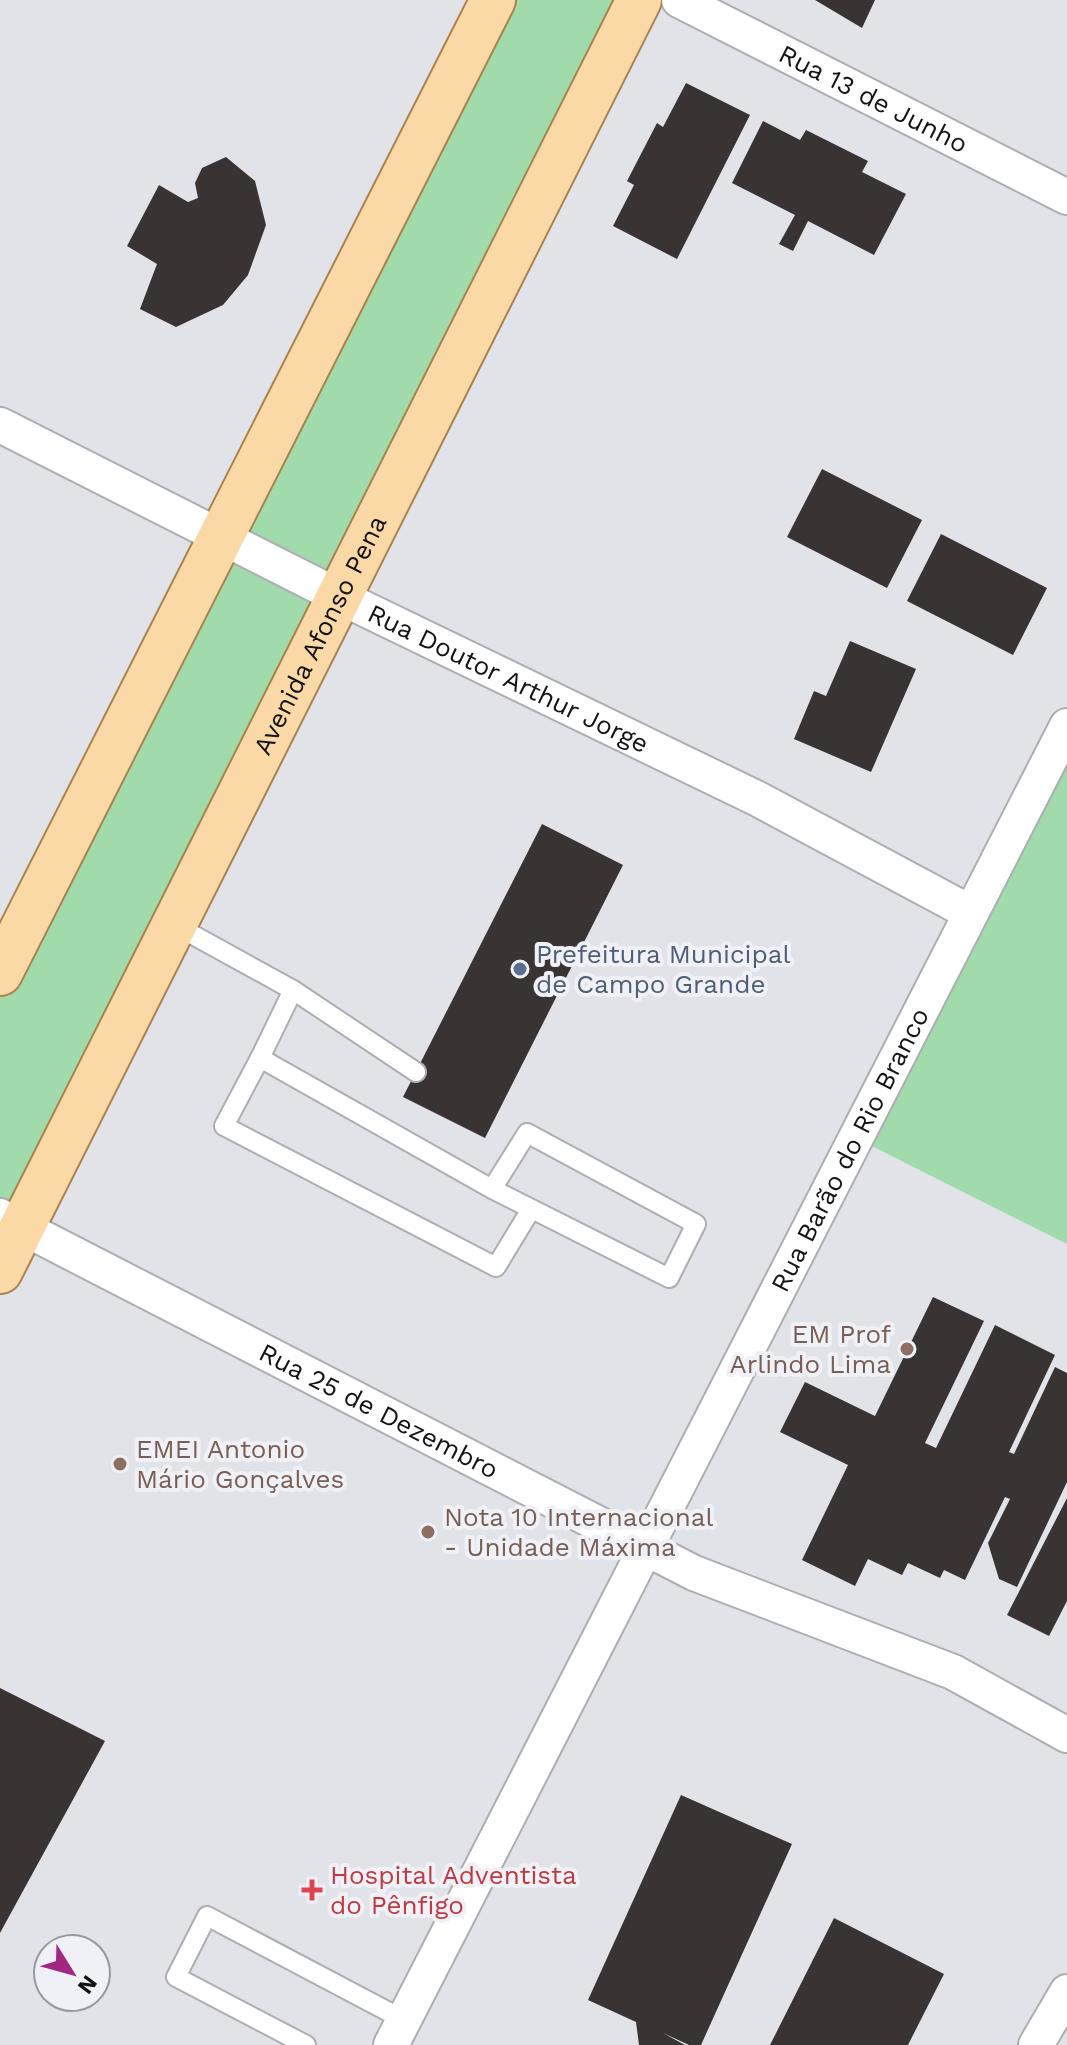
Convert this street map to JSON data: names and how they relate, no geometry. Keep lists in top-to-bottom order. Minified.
{"streets":{"main road":["Avenida Afonso Pena"],"street":["Rua 13 de Junho","Rua Doutor Arthur Jorge","Rua Barão do Rio Branco","Rua 25 de Dezembro"]},"crossings":[["Avenida Afonso Pena","Rua Doutor Arthur Jorge"],["Avenida Afonso Pena","Rua 25 de Dezembro"],["Rua Doutor Arthur Jorge","Rua Barão do Rio Branco"],["Rua Barão do Rio Branco","Rua 25 de Dezembro"]],"places":{"other":["Prefeitura Municipal de Campo Grande","EM Prof Arlindo Lima","EMEI Antonio Mário Gonçalves","Nota 10 Internacional - Unidade Máxima"],"health":["Hospital Adventista do Pênfigo"]},"north":"bottom right"}
